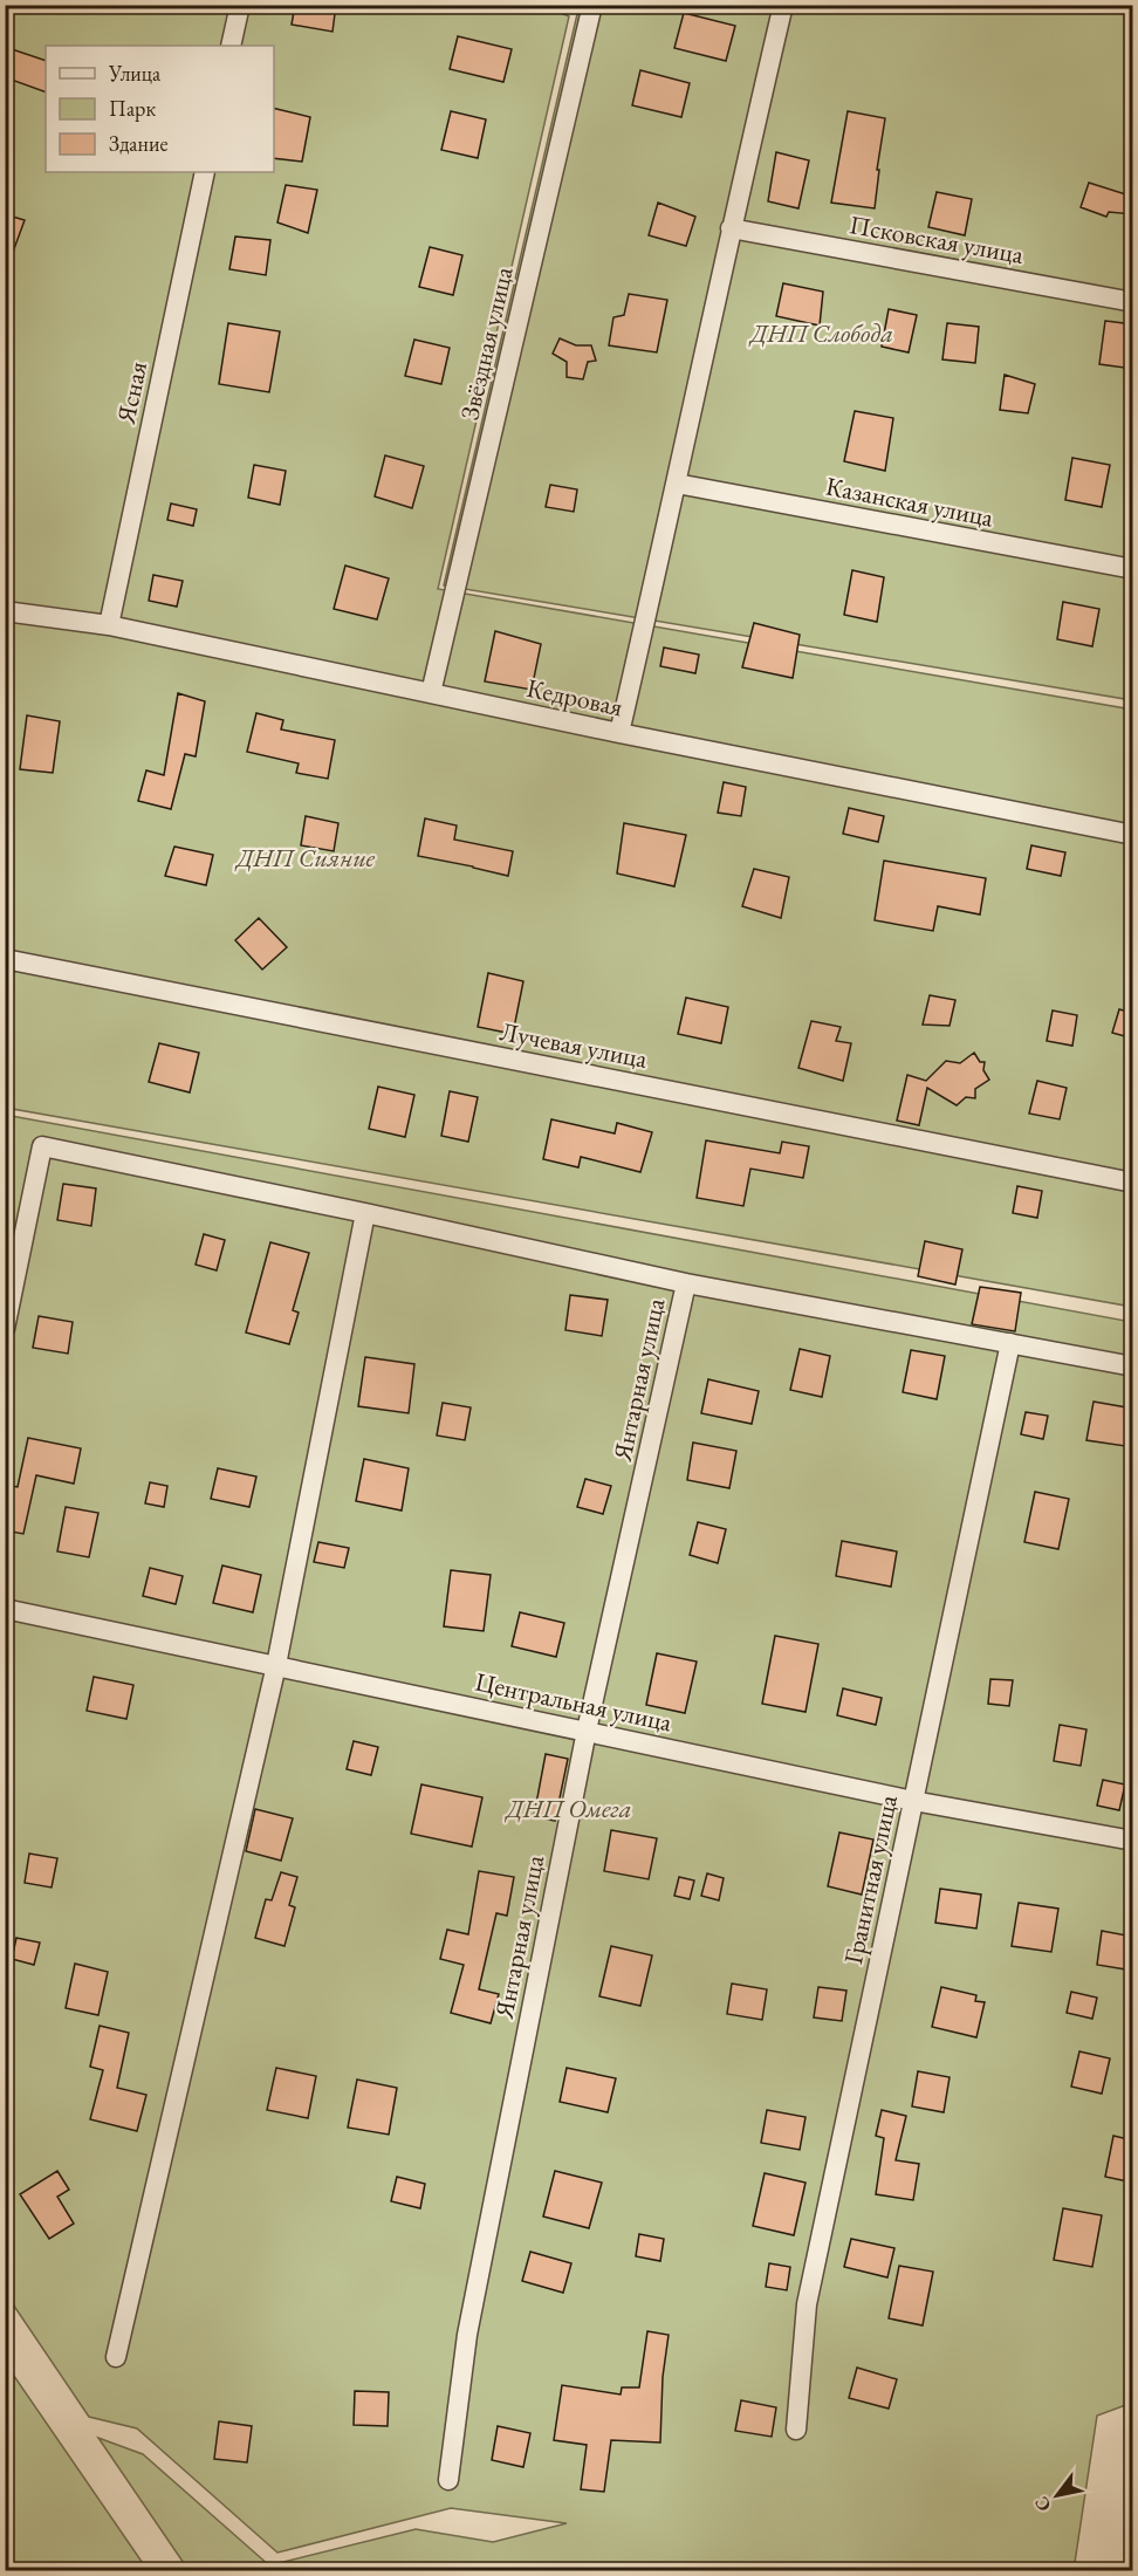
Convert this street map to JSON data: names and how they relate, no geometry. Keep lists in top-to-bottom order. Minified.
{"streets":{"street":["Псковская улица","Звёздная улица","Ясная","Казанская улица","Кедровая","Лучевая улица","Янтарная улица","Центральная улица","Гранитная улица"]},"crossings":[["Звёздная улица","Кедровая"],["Ясная","Кедровая"],["Янтарная улица","Центральная улица"],["Центральная улица","Гранитная улица"]],"parks":["ДНП Слобода","ДНП Сияние","ДНП Омега"],"legend":["Улица","Парк","Здание"],"north":"bottom left"}
